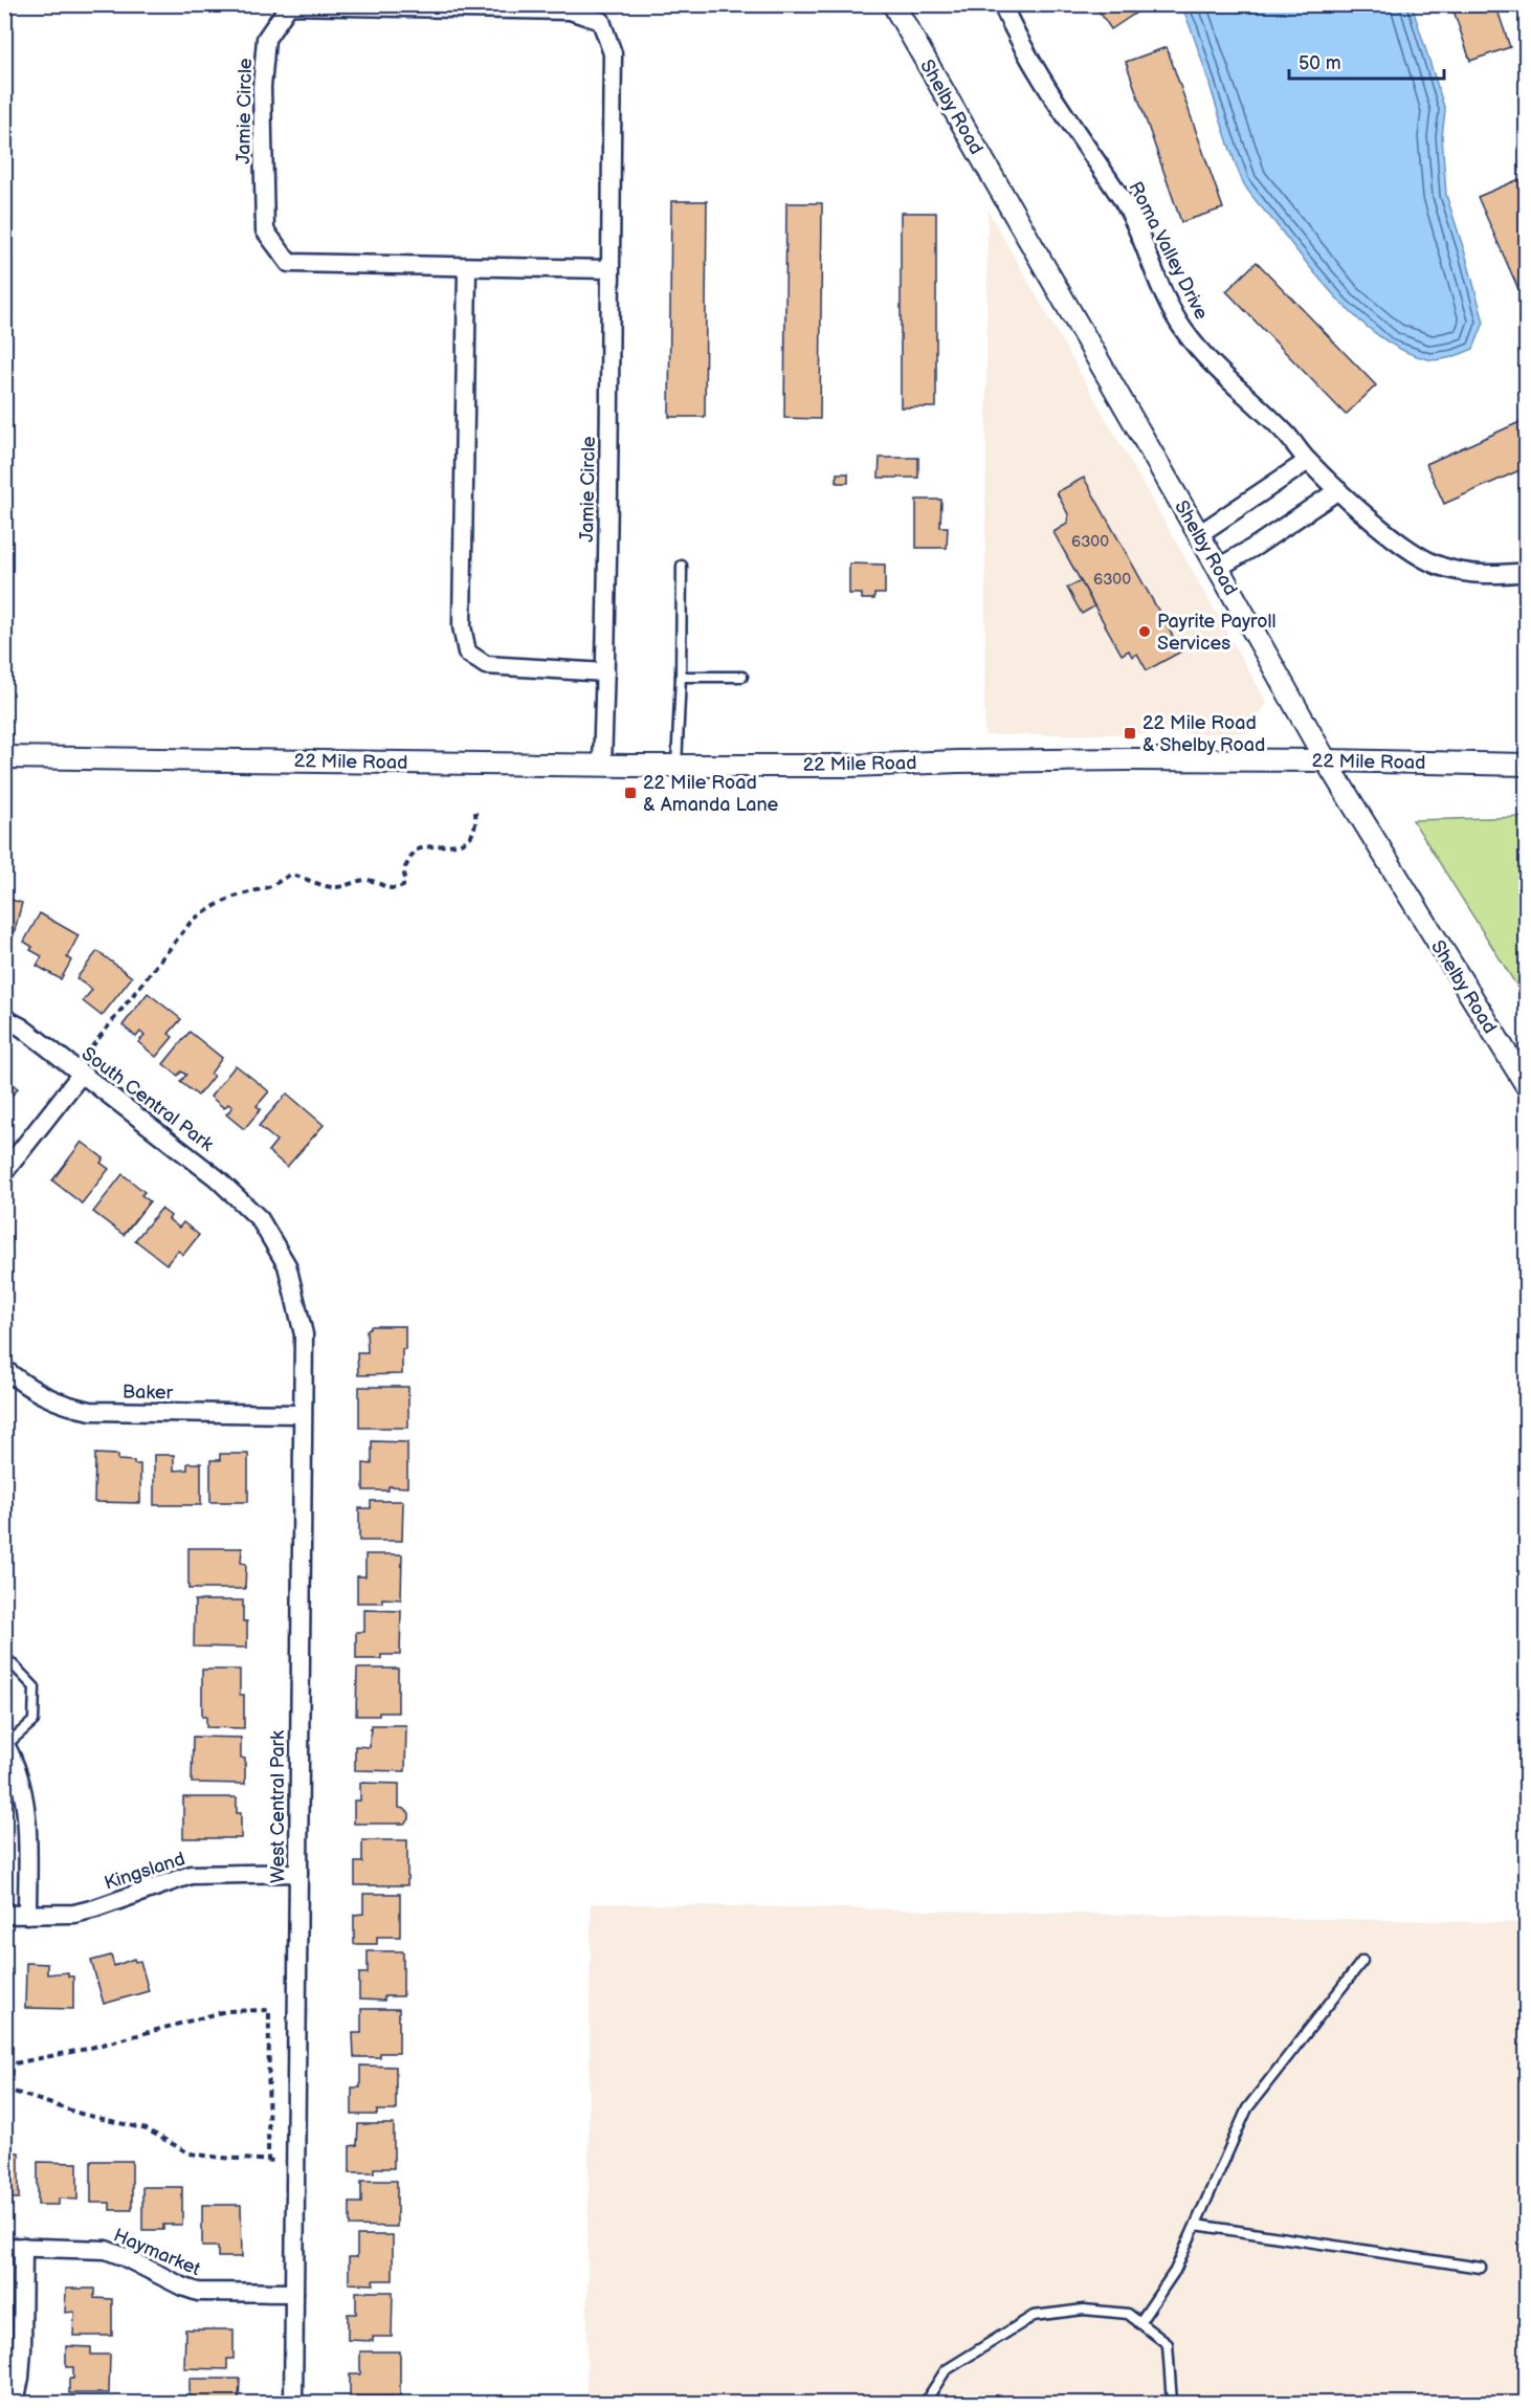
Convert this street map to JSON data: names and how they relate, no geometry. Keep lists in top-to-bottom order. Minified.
{"streets":{"street":["Shelby Road","Jamie Circle","Roma Valley Drive","22 Mile Road","South Central Park","Baker","West Central Park","Kingsland","Haymarket"]},"crossings":[["Shelby Road","22 Mile Road"],["Jamie Circle","22 Mile Road"],["South Central Park","West Central Park"],["Baker","West Central Park"],["West Central Park","Kingsland"],["West Central Park","Haymarket"]],"places":{"other":["Payrite Payroll Services"],"transit":["22 Mile Road & Shelby Road","22 Mile Road & Amanda Lane"]},"house_numbers":["6300","6300"],"scale_bar":"50 m"}
